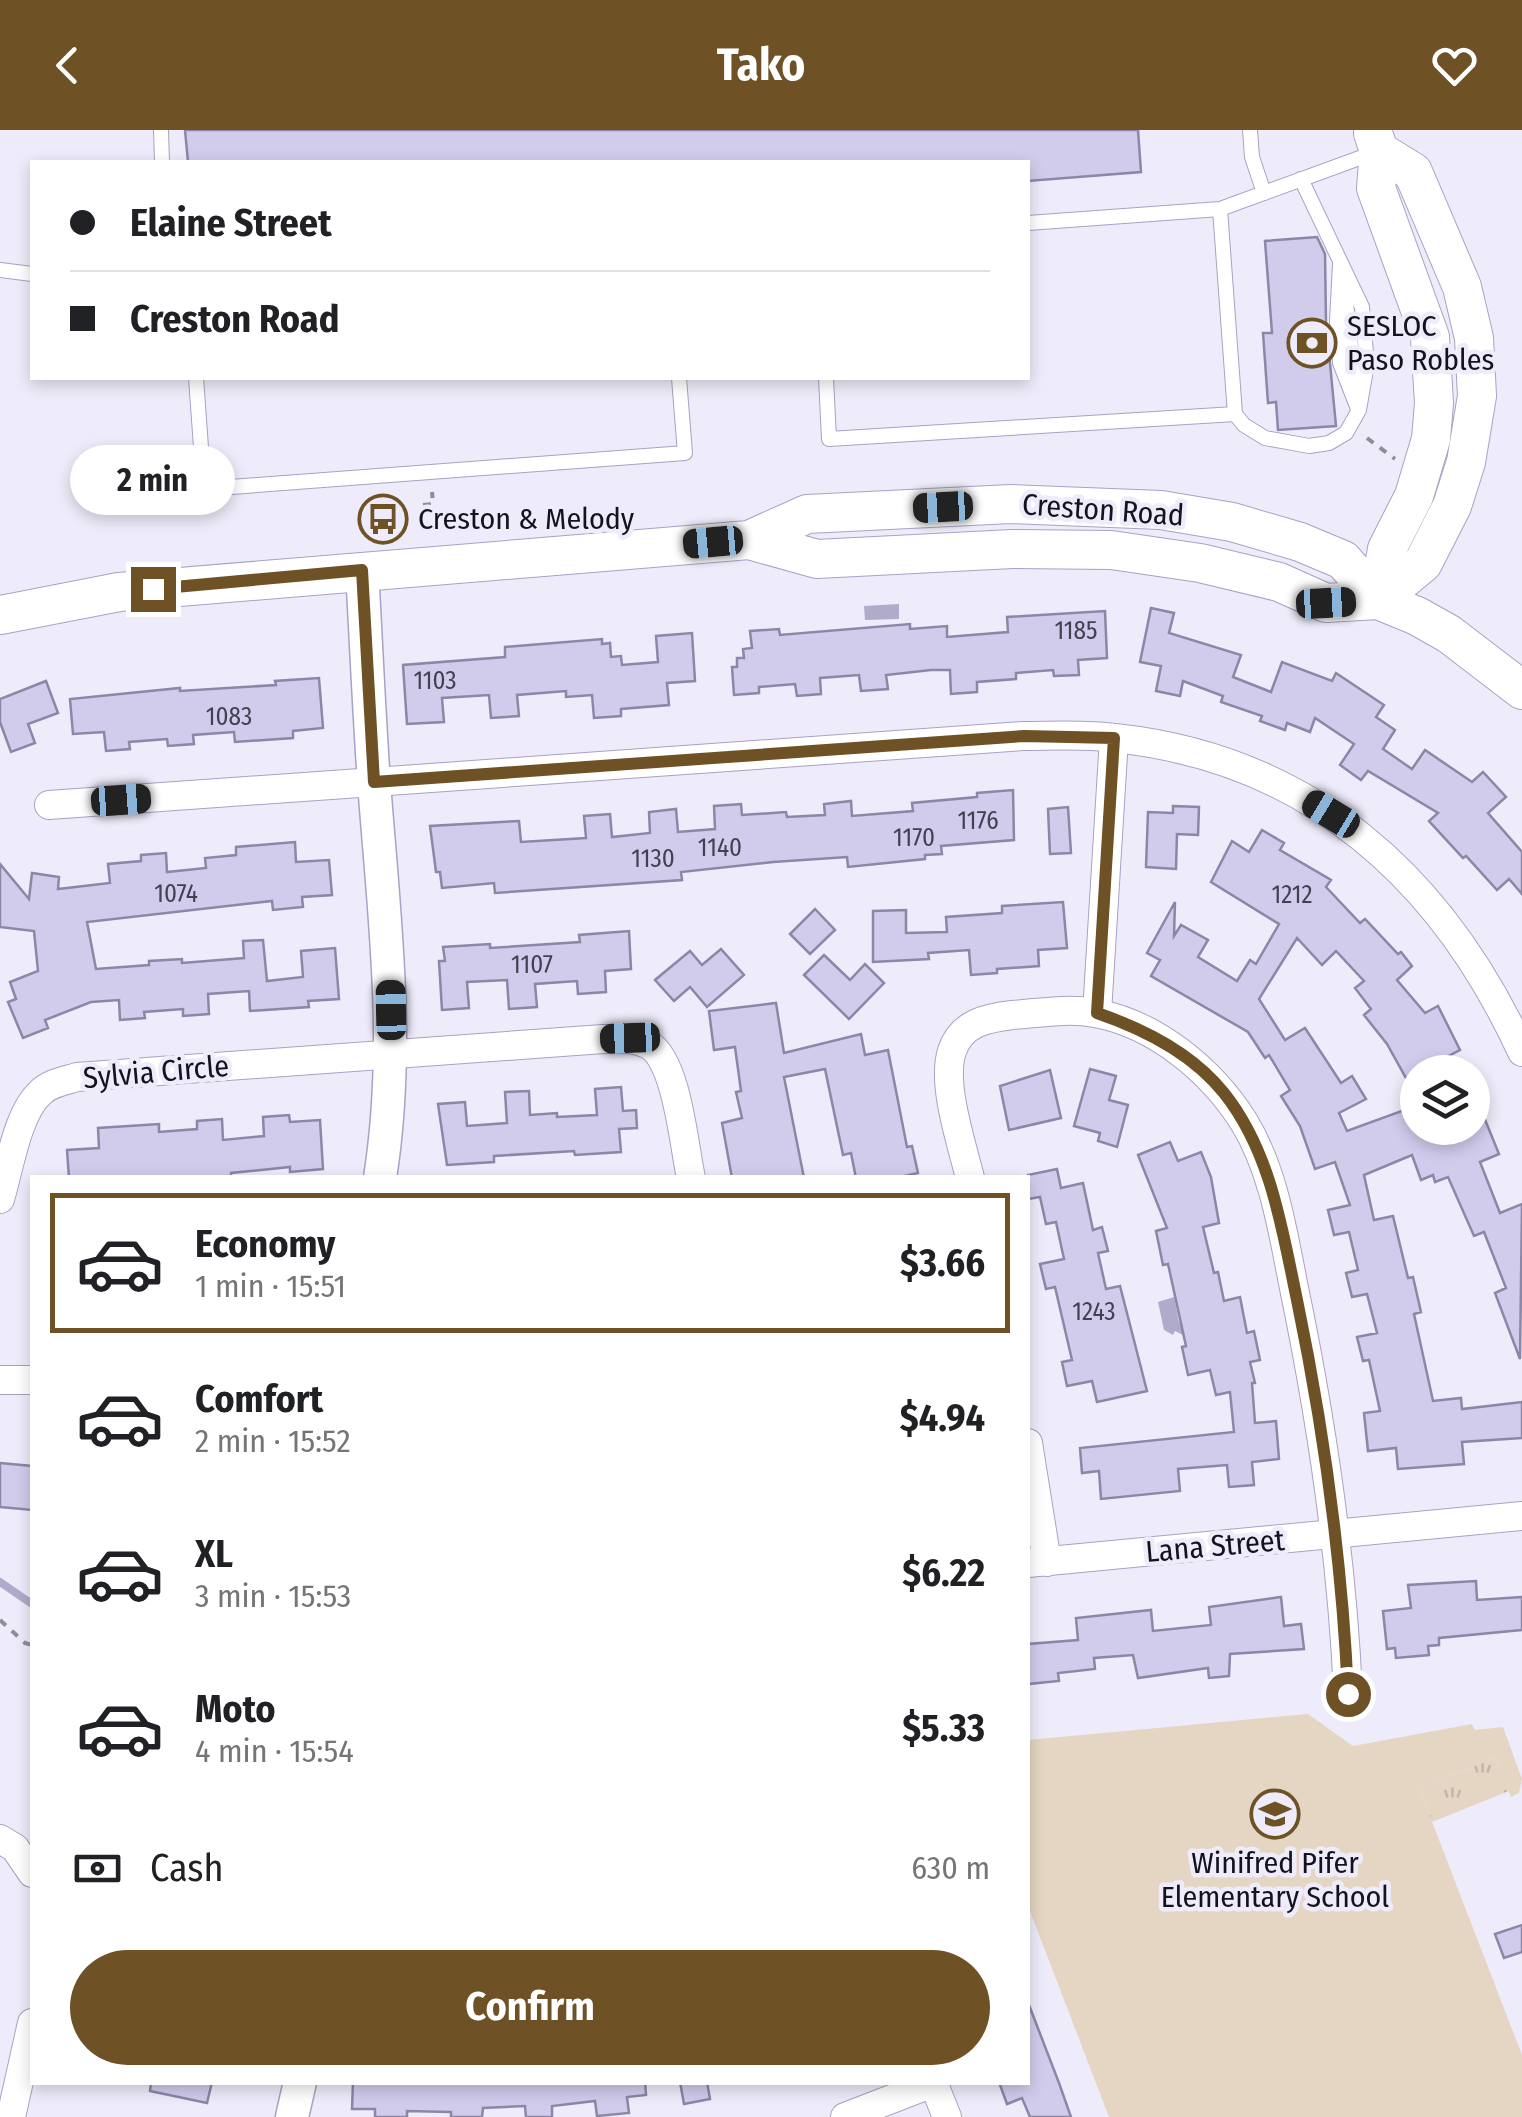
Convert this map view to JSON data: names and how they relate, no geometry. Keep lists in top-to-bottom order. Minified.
{"streets":{"main road":["Creston Road"],"street":["Sylvia Circle","Lana Street"]},"places":{"bank":["SESLOC Paso Robles"],"bus stop":["Creston & Melody"],"school or university":["Winifred Pifer Elementary School"]},"house_numbers":["1185","1103","1083","1176","1170","1140","1130","1074","1212","1107","1243"],"page":{"header":"Tako","banner":["Elaine Street","Creston Road"],"bubble":"2 min","list":[{"name":"Economy","note":"1 min · 15:51","value":"$3.66"},{"name":"Comfort","note":"2 min · 15:52","value":"$4.94"},{"name":"XL","note":"3 min · 15:53","value":"$6.22"},{"name":"Moto","note":"4 min · 15:54","value":"$5.33"}],"pay":["Cash","630 m"],"buttons":"Confirm"}}
